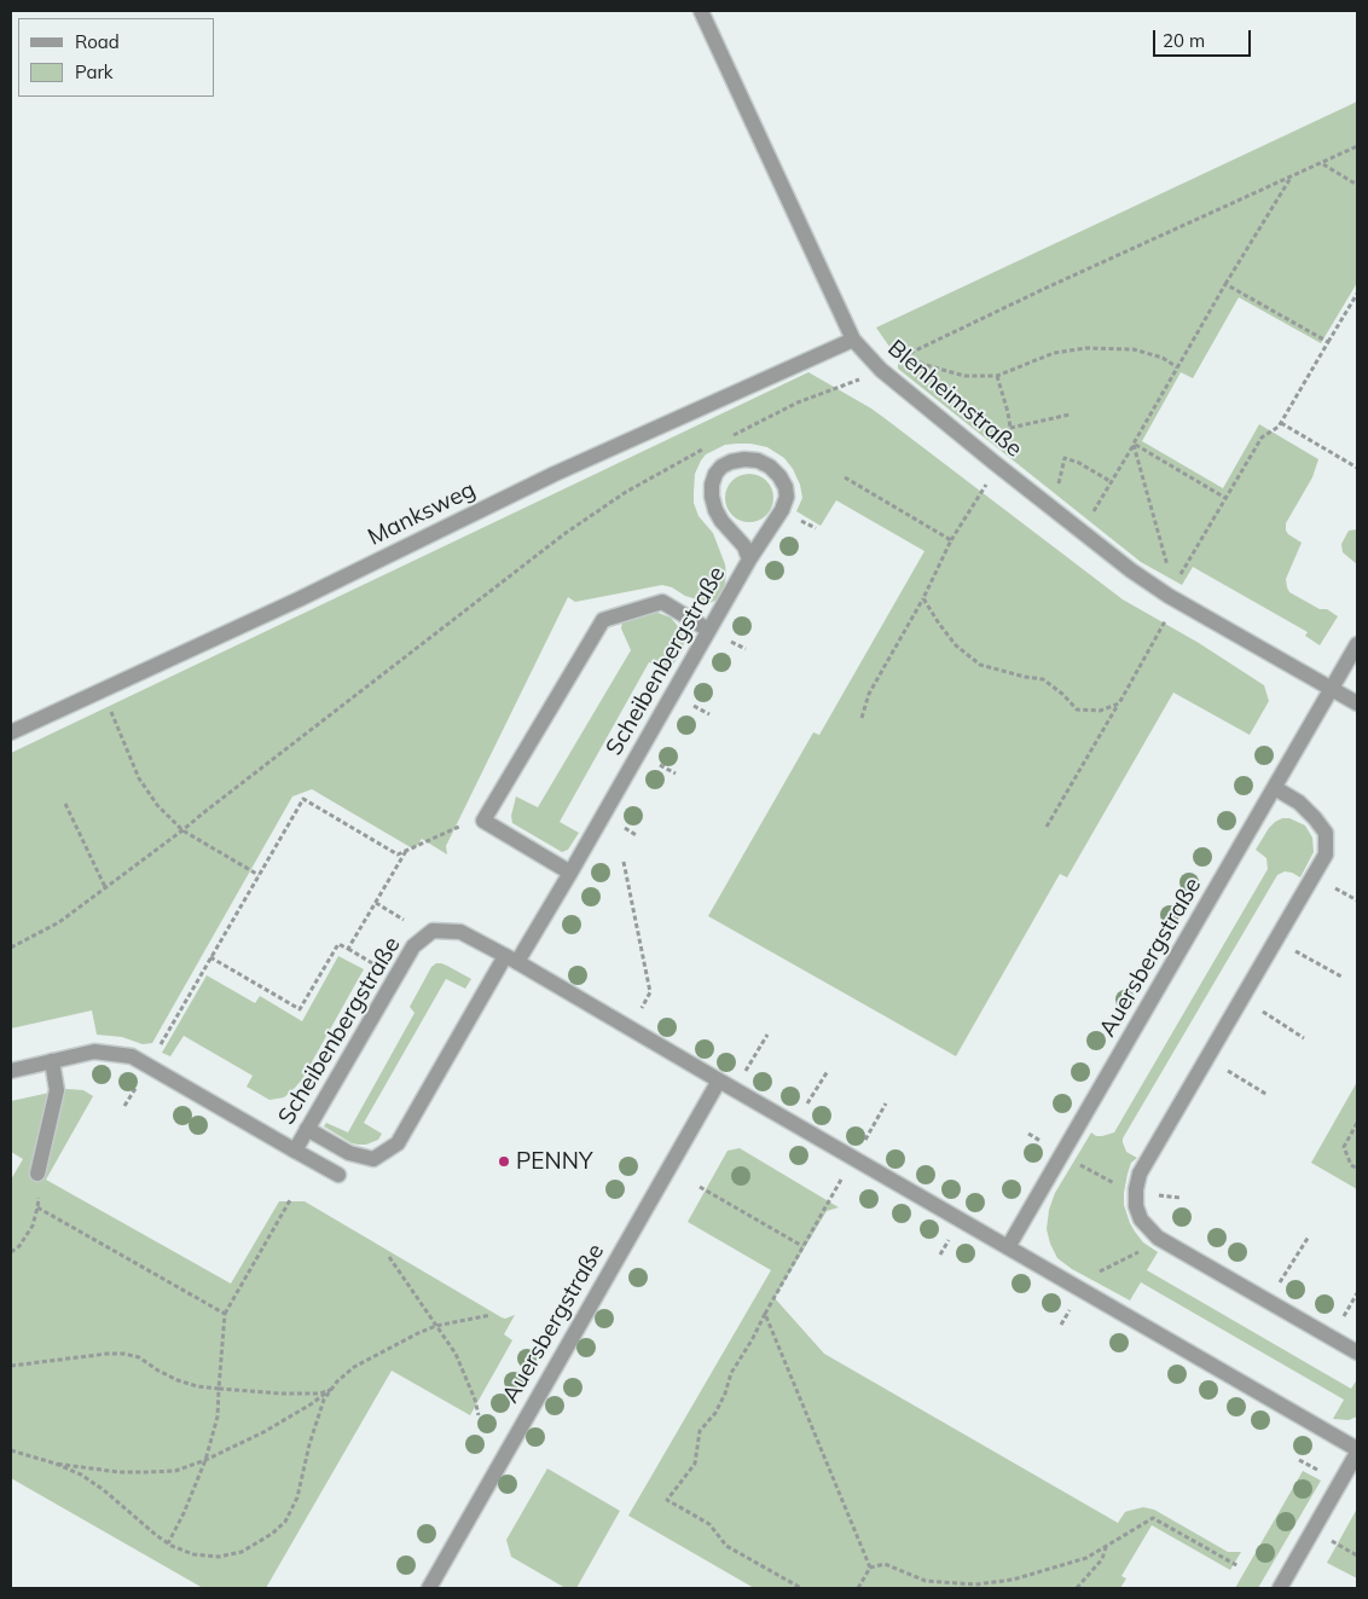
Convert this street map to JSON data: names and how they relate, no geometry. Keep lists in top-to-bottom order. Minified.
{"streets":{"street":["Blenheimstraße","Manksweg","Scheibenbergstraße","Auersbergstraße"]},"crossings":[["Blenheimstraße","Manksweg"],["Blenheimstraße","Auersbergstraße"]],"places":["PENNY"],"legend":["Road","Park"],"scale_bar":"20 m"}
